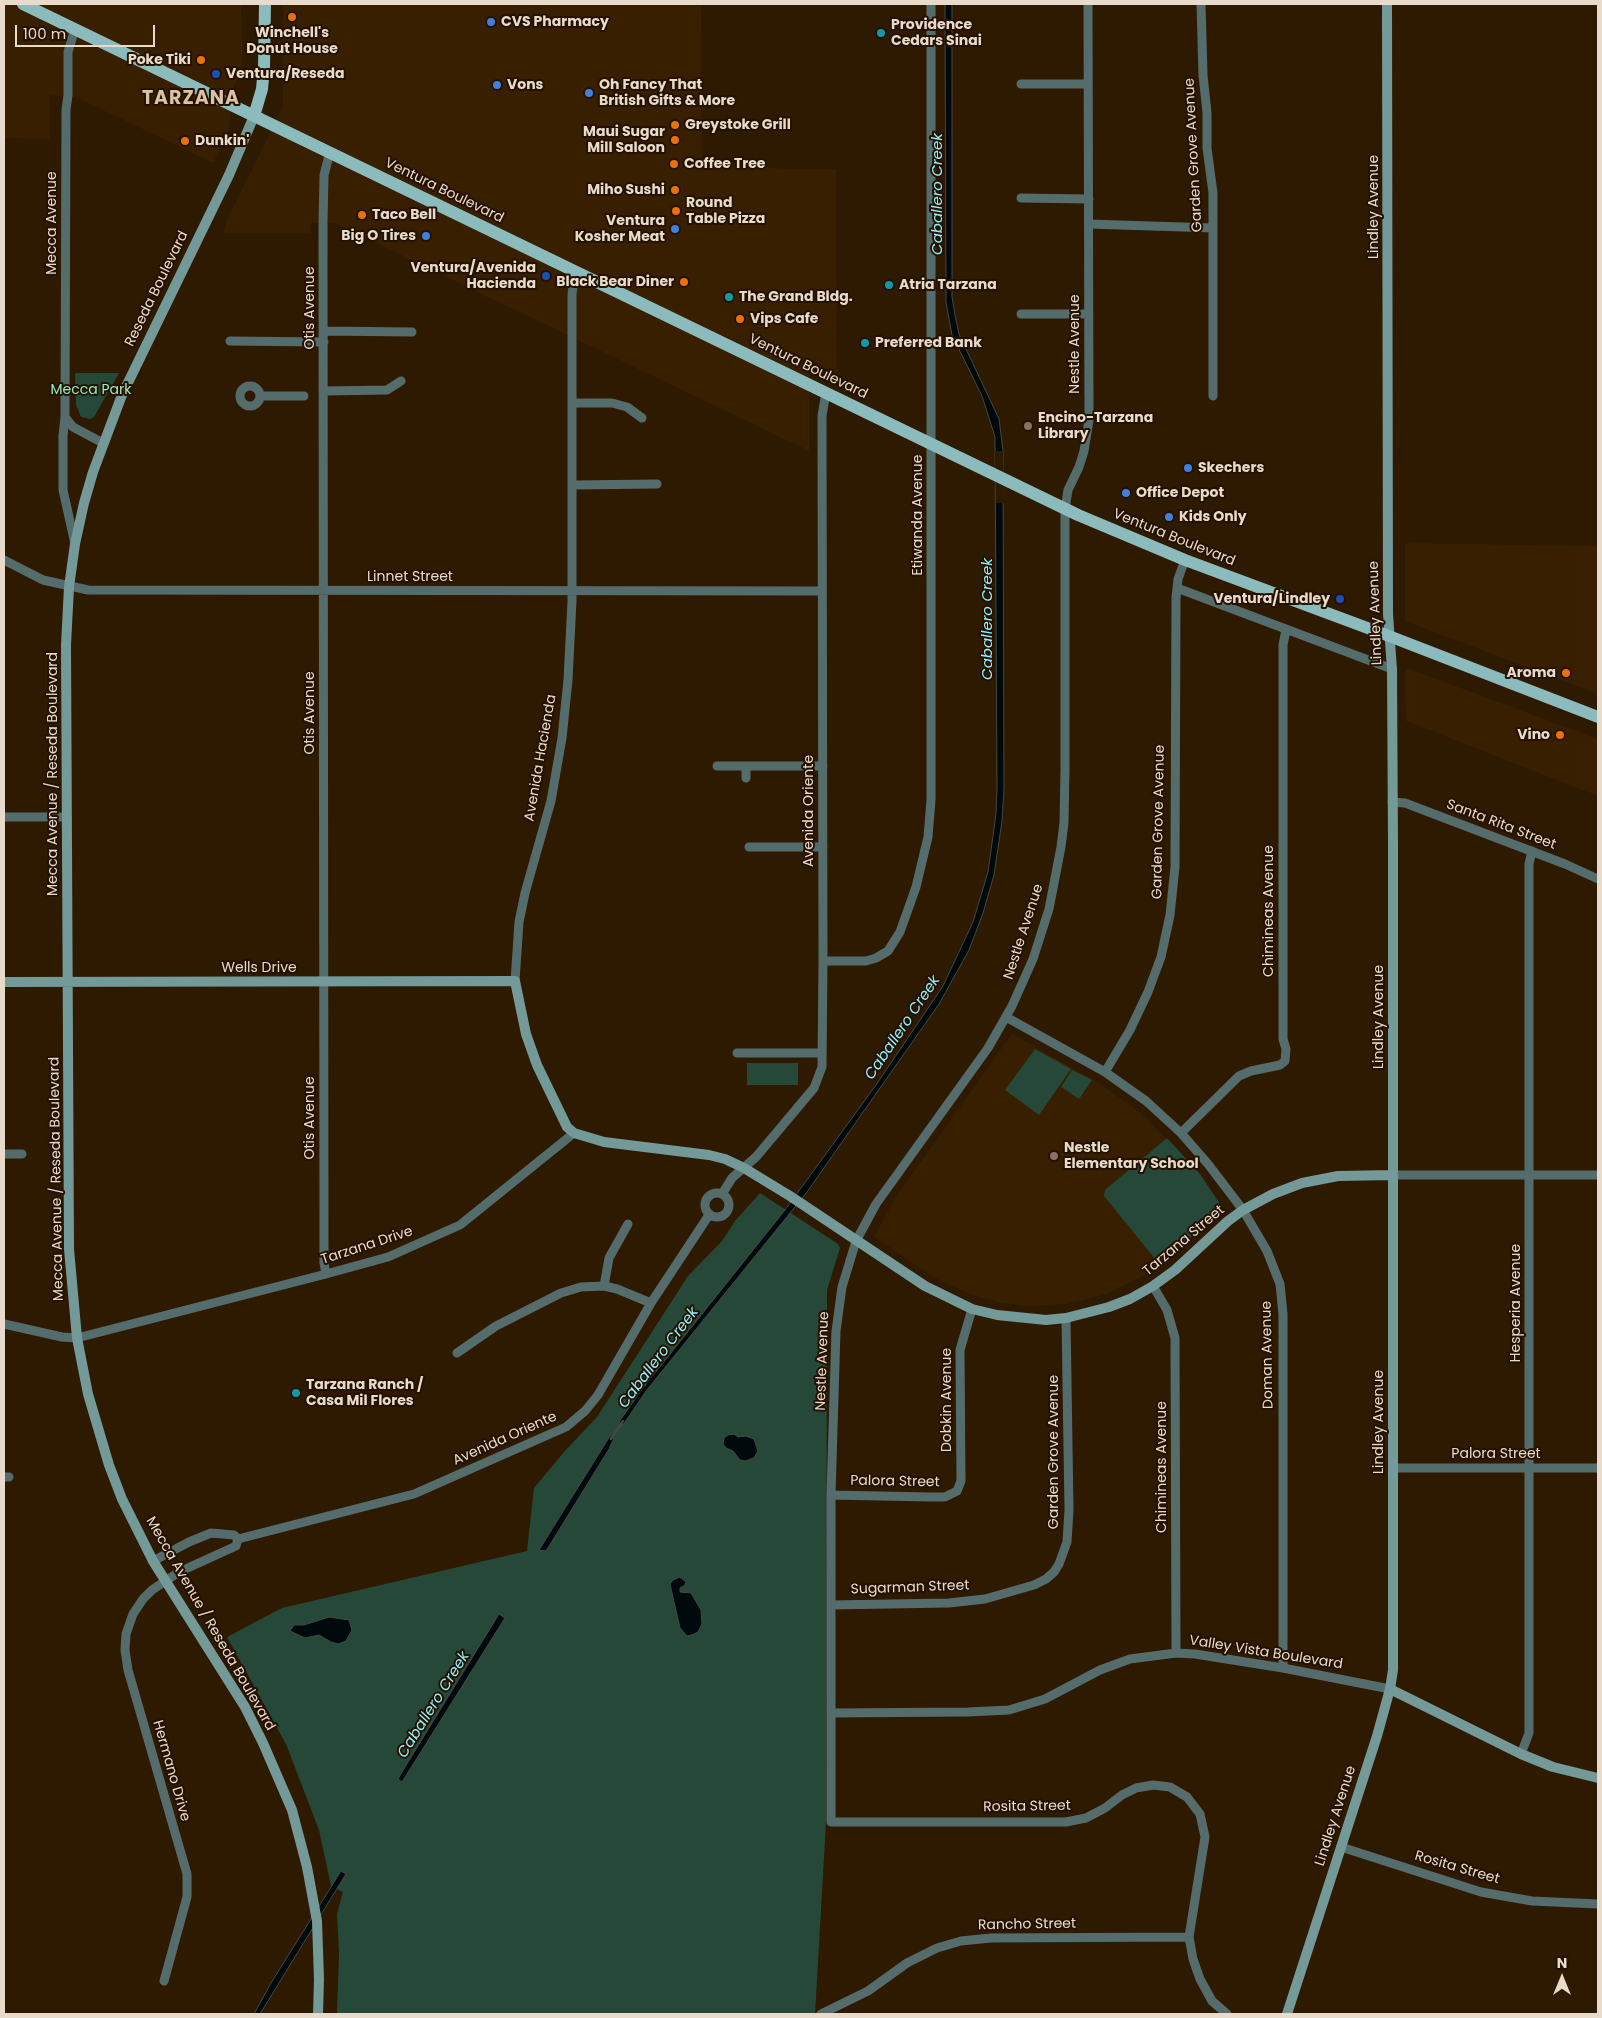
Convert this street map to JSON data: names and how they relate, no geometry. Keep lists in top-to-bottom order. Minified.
{"streets":{"main road":["Ventura Boulevard","Reseda Boulevard"],"street":["Garden Grove Avenue","Lindley Avenue","Mecca Avenue","Otis Avenue","Nestle Avenue","Etiwanda Avenue","Linnet Street","Avenida Hacienda","Mecca Avenue / Reseda Boulevard","Avenida Oriente","Santa Rita Street","Chimineas Avenue","Wells Drive","Tarzana Street","Tarzana Drive","Hesperia Avenue","Doman Avenue","Dobkin Avenue","Palora Street","Sugarman Street","Valley Vista Boulevard","Hermano Drive","Rosita Street","Rancho Street"]},"crossings":[["Garden Grove Avenue","Ventura Boulevard"],["Garden Grove Avenue","Tarzana Street"],["Garden Grove Avenue","Doman Avenue"],["Garden Grove Avenue","Sugarman Street"],["Ventura Boulevard","Lindley Avenue"],["Ventura Boulevard","Mecca Avenue"],["Ventura Boulevard","Reseda Boulevard"],["Ventura Boulevard","Otis Avenue"],["Ventura Boulevard","Nestle Avenue"],["Ventura Boulevard","Etiwanda Avenue"],["Ventura Boulevard","Avenida Hacienda"],["Ventura Boulevard","Avenida Oriente"],["Lindley Avenue","Santa Rita Street"],["Lindley Avenue","Tarzana Street"],["Lindley Avenue","Palora Street"],["Lindley Avenue","Valley Vista Boulevard"],["Lindley Avenue","Rosita Street"],["Mecca Avenue","Reseda Boulevard"],["Reseda Boulevard","Linnet Street"],["Reseda Boulevard","Mecca Avenue / Reseda Boulevard"],["Otis Avenue","Linnet Street"],["Otis Avenue","Wells Drive"],["Otis Avenue","Tarzana Drive"],["Nestle Avenue","Tarzana Street"],["Nestle Avenue","Doman Avenue"],["Nestle Avenue","Palora Street"],["Nestle Avenue","Sugarman Street"],["Nestle Avenue","Valley Vista Boulevard"],["Nestle Avenue","Rosita Street"],["Etiwanda Avenue","Avenida Oriente"],["Linnet Street","Avenida Hacienda"],["Linnet Street","Mecca Avenue / Reseda Boulevard"],["Linnet Street","Avenida Oriente"],["Avenida Hacienda","Wells Drive"],["Avenida Hacienda","Tarzana Drive"],["Mecca Avenue / Reseda Boulevard","Avenida Oriente"],["Mecca Avenue / Reseda Boulevard","Wells Drive"],["Mecca Avenue / Reseda Boulevard","Tarzana Drive"],["Mecca Avenue / Reseda Boulevard","Hermano Drive"],["Avenida Oriente","Tarzana Street"],["Avenida Oriente","Hermano Drive"],["Santa Rita Street","Hesperia Avenue"],["Chimineas Avenue","Tarzana Street"],["Chimineas Avenue","Doman Avenue"],["Chimineas Avenue","Valley Vista Boulevard"],["Tarzana Street","Hesperia Avenue"],["Tarzana Street","Doman Avenue"],["Tarzana Street","Dobkin Avenue"],["Hesperia Avenue","Palora Street"],["Hesperia Avenue","Valley Vista Boulevard"],["Doman Avenue","Valley Vista Boulevard"],["Dobkin Avenue","Palora Street"],["Rosita Street","Rancho Street"]],"districts":["TARZANA"],"water":["Caballero Creek"],"parks":["Mecca Park"],"places":["Winchell's Donut House","CVS Pharmacy","Providence Cedars Sinai","Poke Tiki","Ventura/Reseda","Vons","Oh Fancy That British Gifts & More","Greystoke Grill","Maui Sugar Mill Saloon","Dunkin'","Coffee Tree","Miho Sushi","Round Table Pizza","Taco Bell","Ventura Kosher Meat","Big O Tires","Ventura/Avenida Hacienda","Black Bear Diner","Atria Tarzana","The Grand Bldg.","Vips Cafe","Preferred Bank","Encino-Tarzana Library","Skechers","Office Depot","Kids Only","Ventura/Lindley","Aroma","Vino","Nestle Elementary School","Tarzana Ranch / Casa Mil Flores"],"scale_bar":"100 m","north":"top"}
